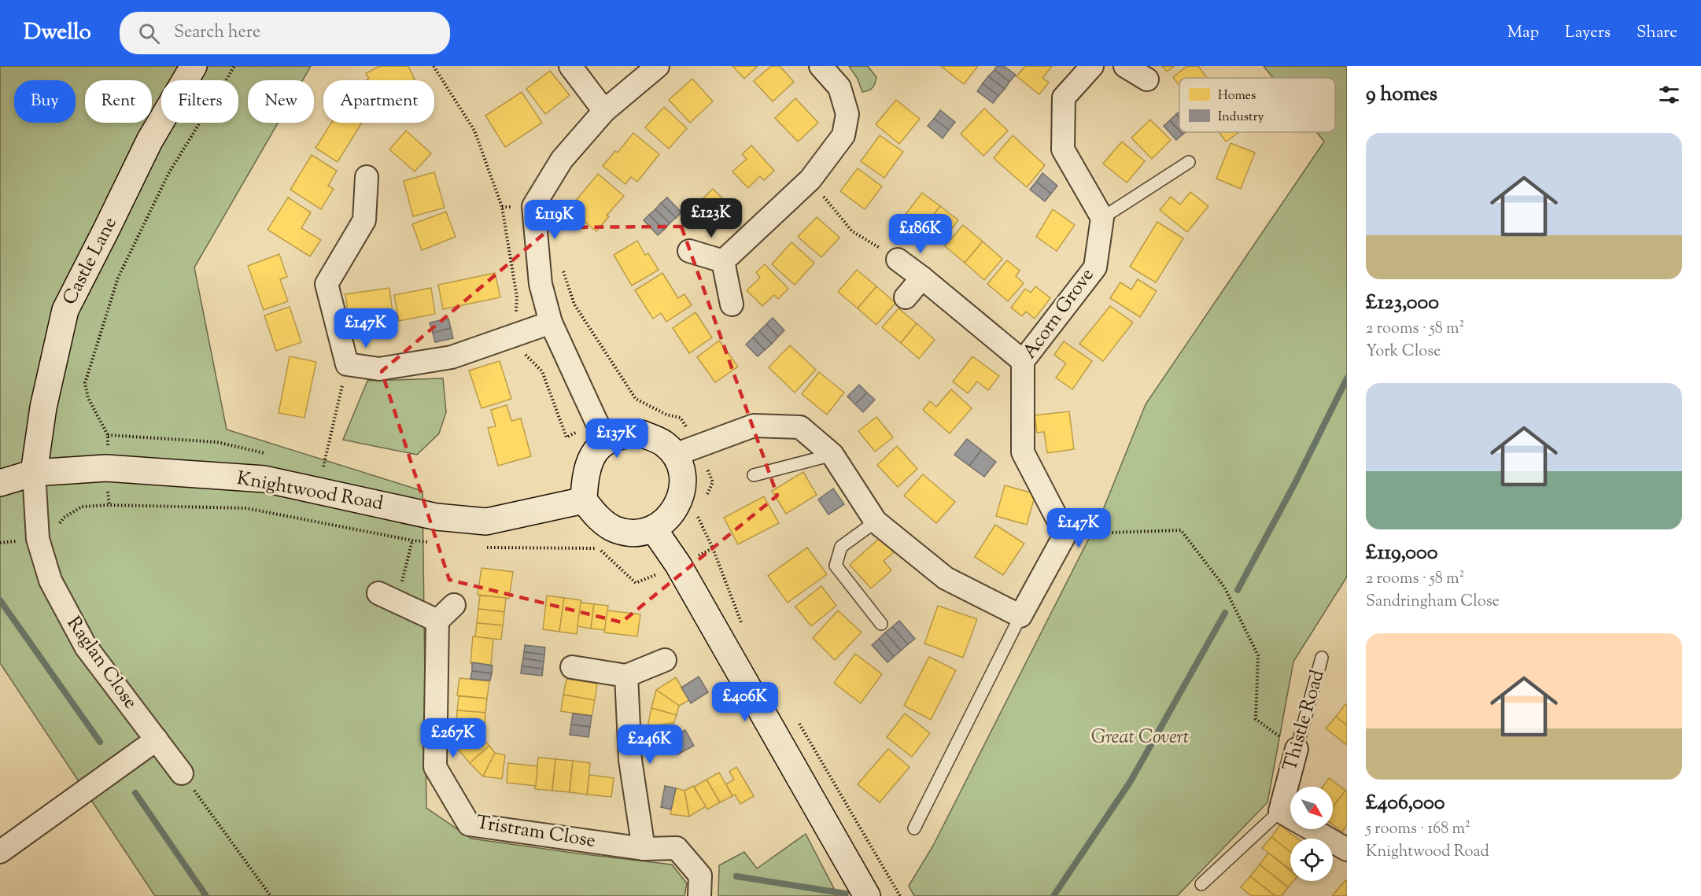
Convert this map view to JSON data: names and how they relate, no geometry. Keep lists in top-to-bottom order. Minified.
{"streets":{"street":["Castle Lane","Acorn Grove","Knightwood Road","Raglan Close","Thistle Road","Tristram Close"]},"crossings":[["Castle Lane","Knightwood Road"],["Castle Lane","Raglan Close"],["Knightwood Road","Raglan Close"]],"parks":["Great Covert"],"legend":["Homes","Industry"],"north":"bottom right","page":{"header":"Dwello","search":"Search here","nav":["Map","Layers","Share"],"heading":"9 homes","chip":["Buy","Rent","Filters","New","Apartment"],"list":[{"name":"£123,000","note":"2 rooms · 58 m² · York Close"},{"name":"£119,000","note":"2 rooms · 58 m² · Sandringham Close"},{"name":"£406,000","note":"5 rooms · 168 m² · Knightwood Road"}],"price":["£123K","£119K","£186K","£147K","£137K","£147K","£406K","£267K","£246K"]}}
